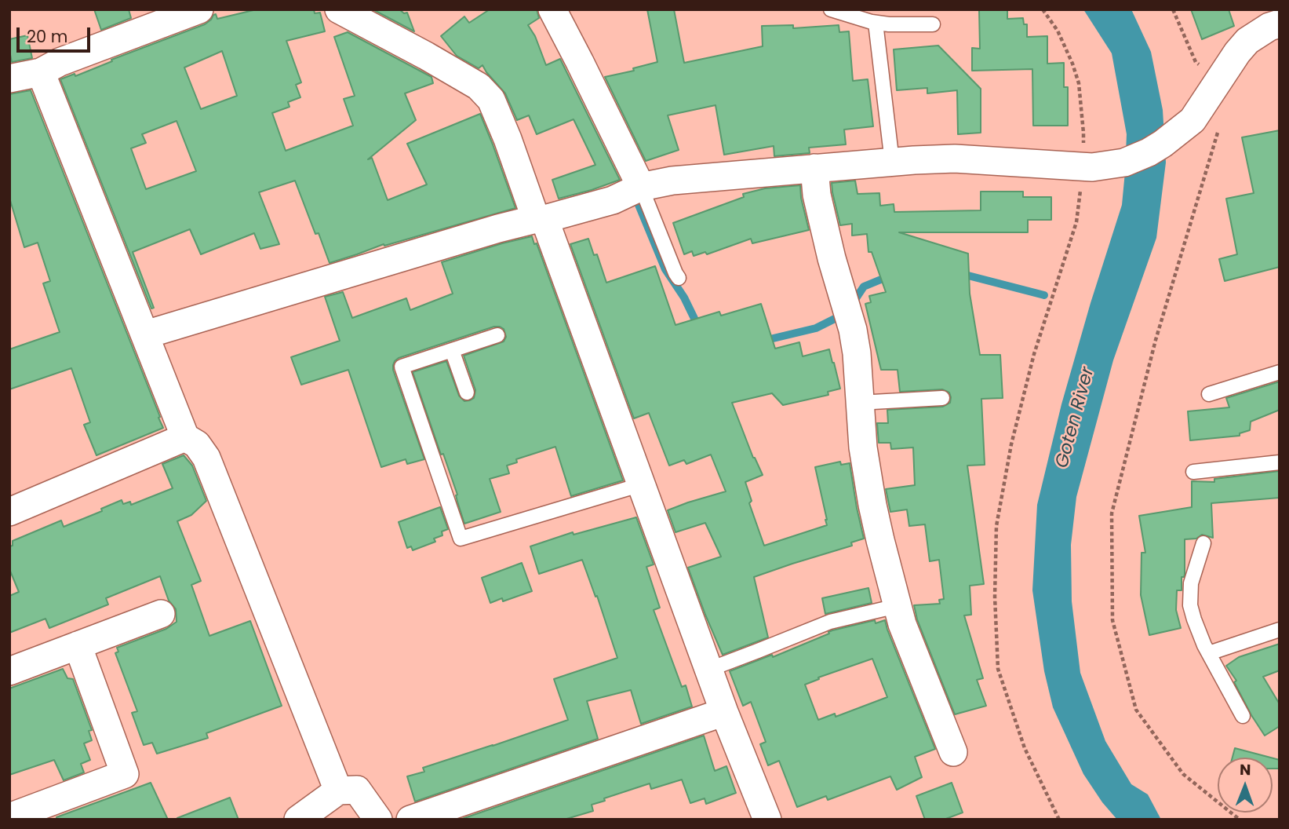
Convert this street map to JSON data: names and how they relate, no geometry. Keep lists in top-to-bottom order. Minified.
{"water":["Goten River"],"scale_bar":"20 m","north":"top"}
